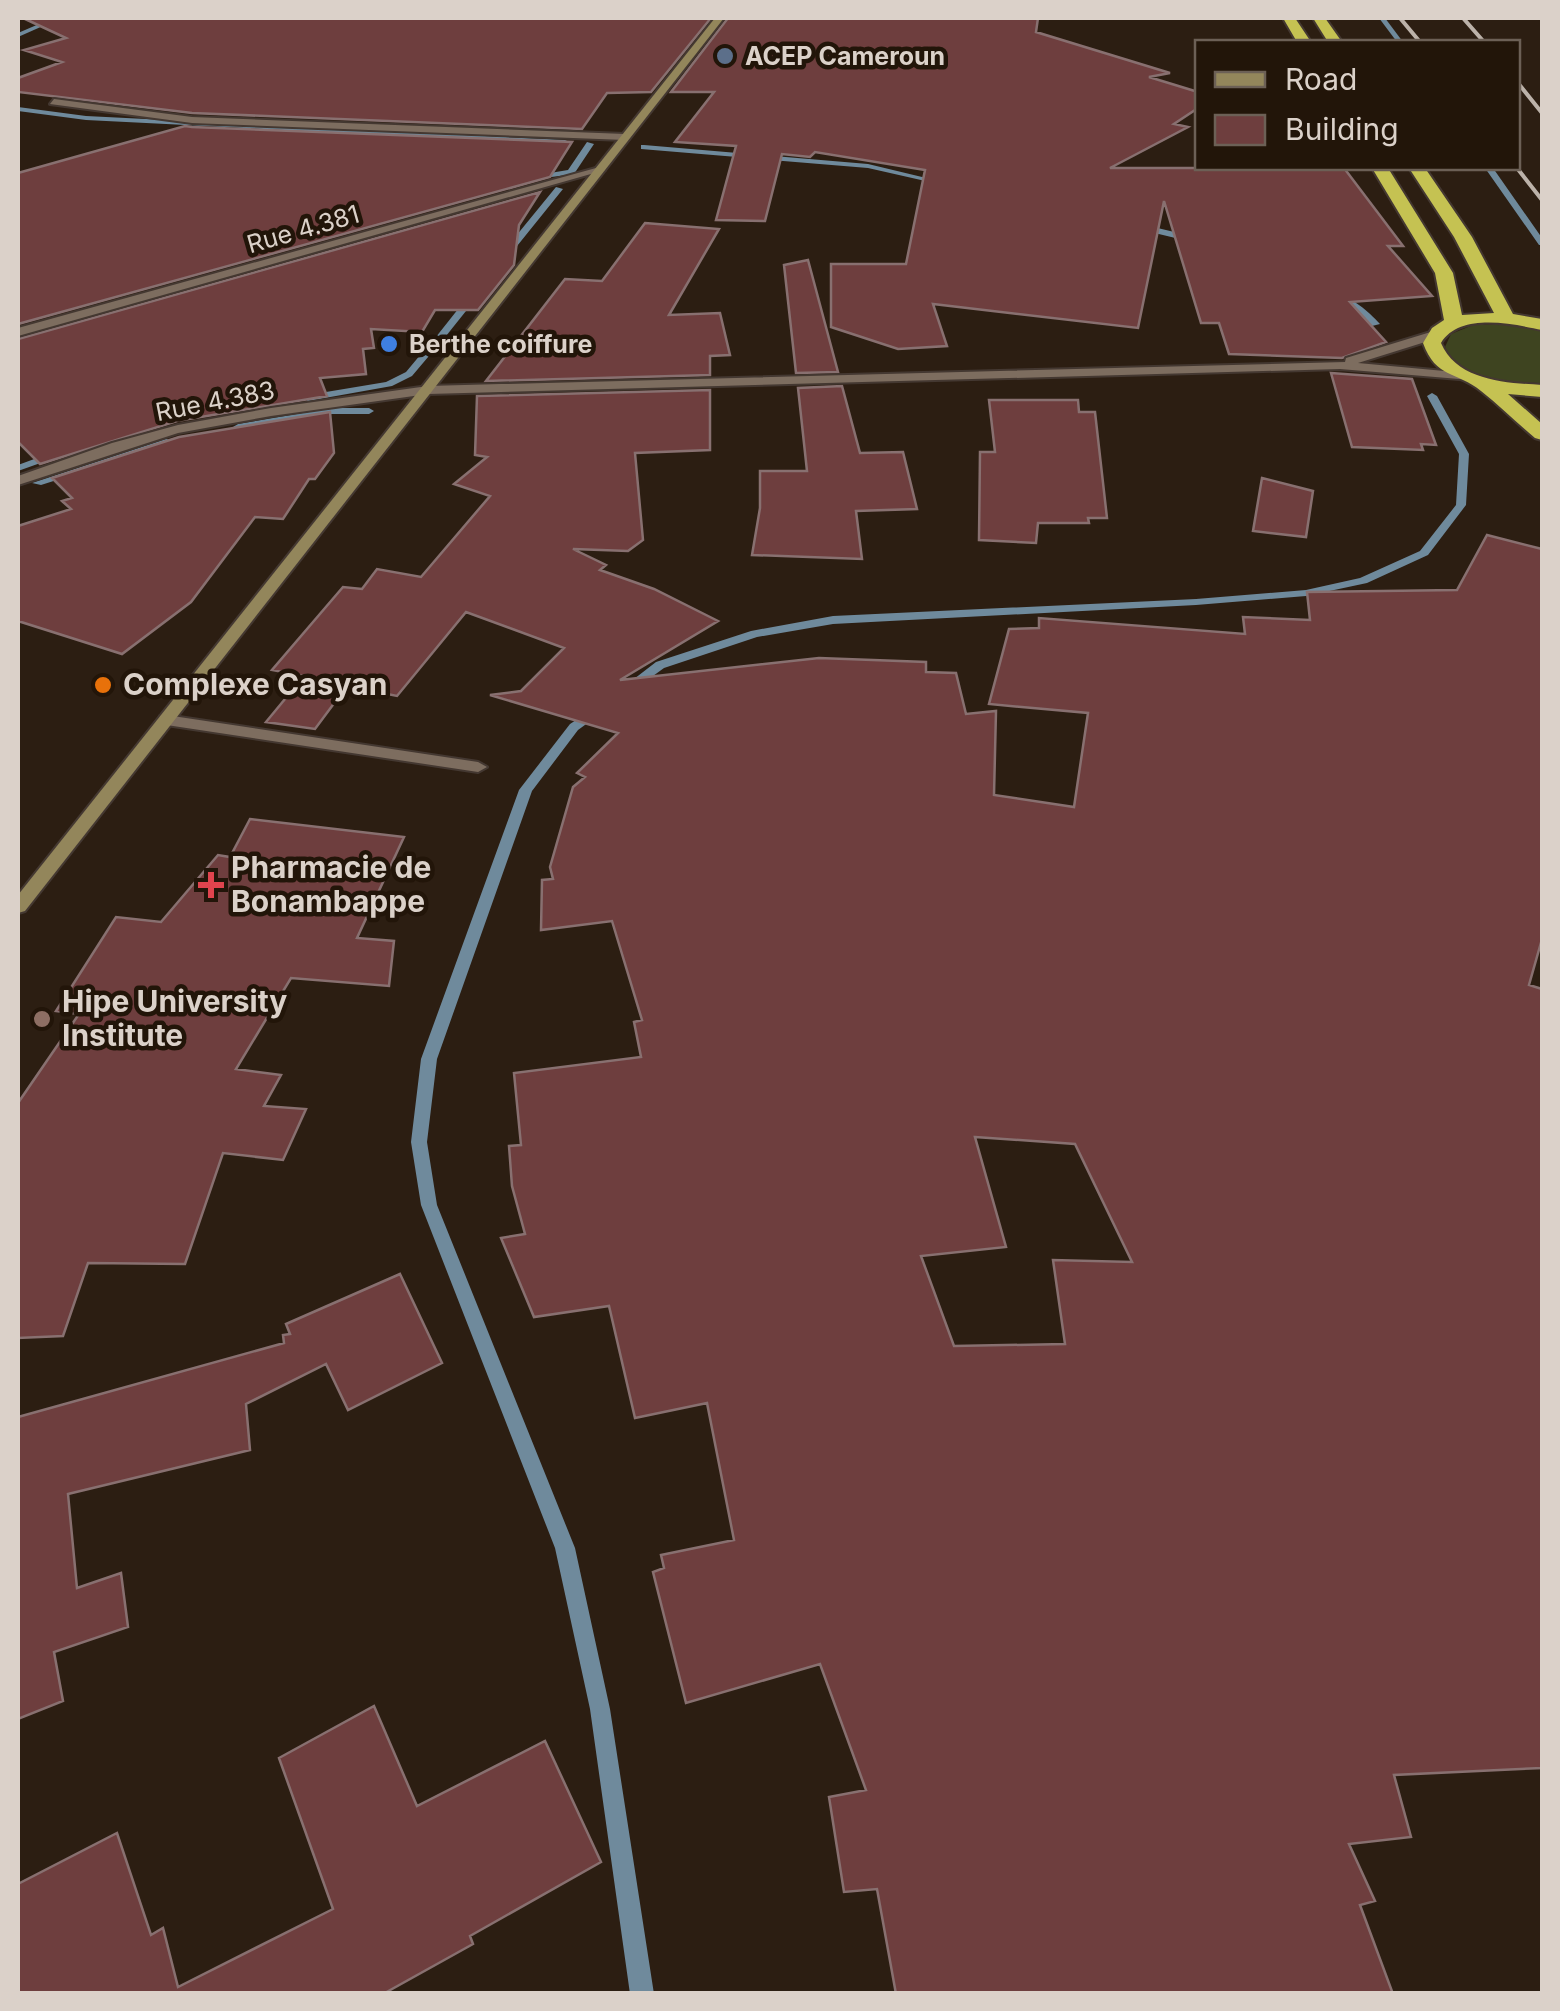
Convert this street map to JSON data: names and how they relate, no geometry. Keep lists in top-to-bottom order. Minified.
{"streets":{"street":["Rue 4.381","Rue 4.383"]},"places":{"other":["ACEP Cameroun","Berthe coiffure","Complexe Casyan","Hipe University Institute"],"health":["Pharmacie de Bonambappe"]},"legend":["Road","Building"]}
